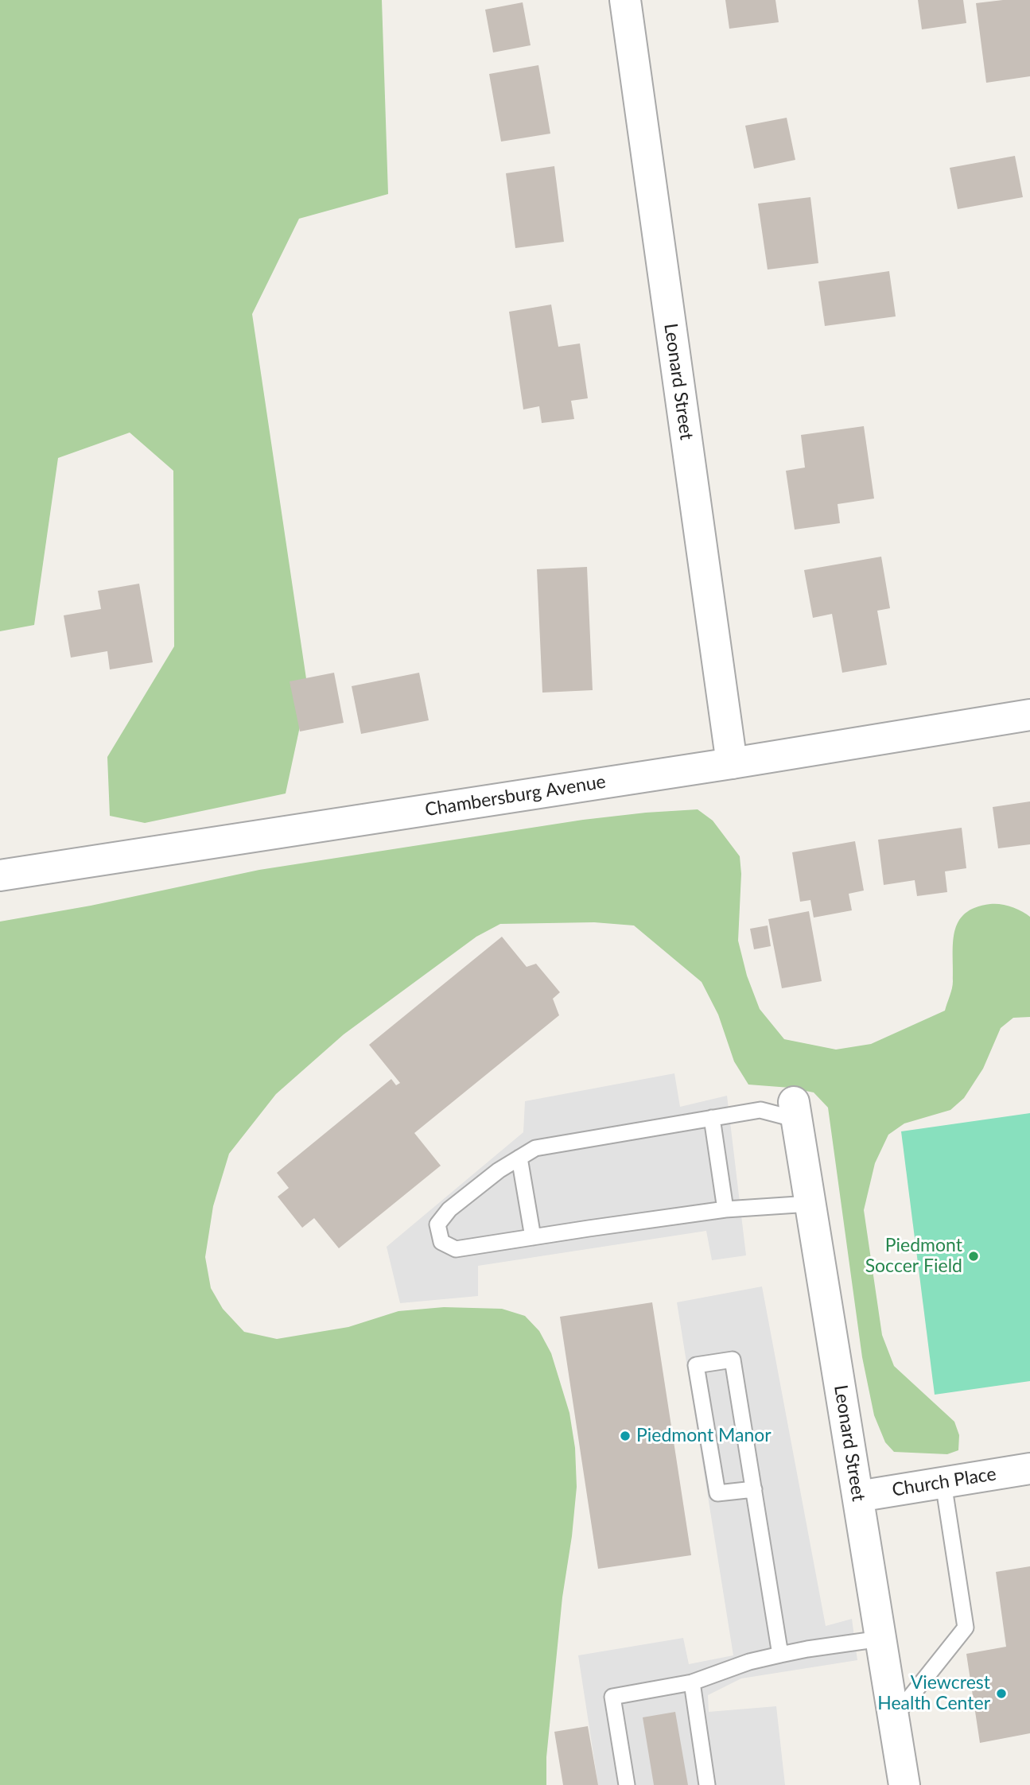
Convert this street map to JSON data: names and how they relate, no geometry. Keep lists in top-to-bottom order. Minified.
{"streets":{"street":["Leonard Street","Chambersburg Avenue","Church Place"]},"crossings":[["Leonard Street","Chambersburg Avenue"],["Leonard Street","Church Place"]],"places":["Piedmont Soccer Field","Piedmont Manor","Viewcrest Health Center"]}
